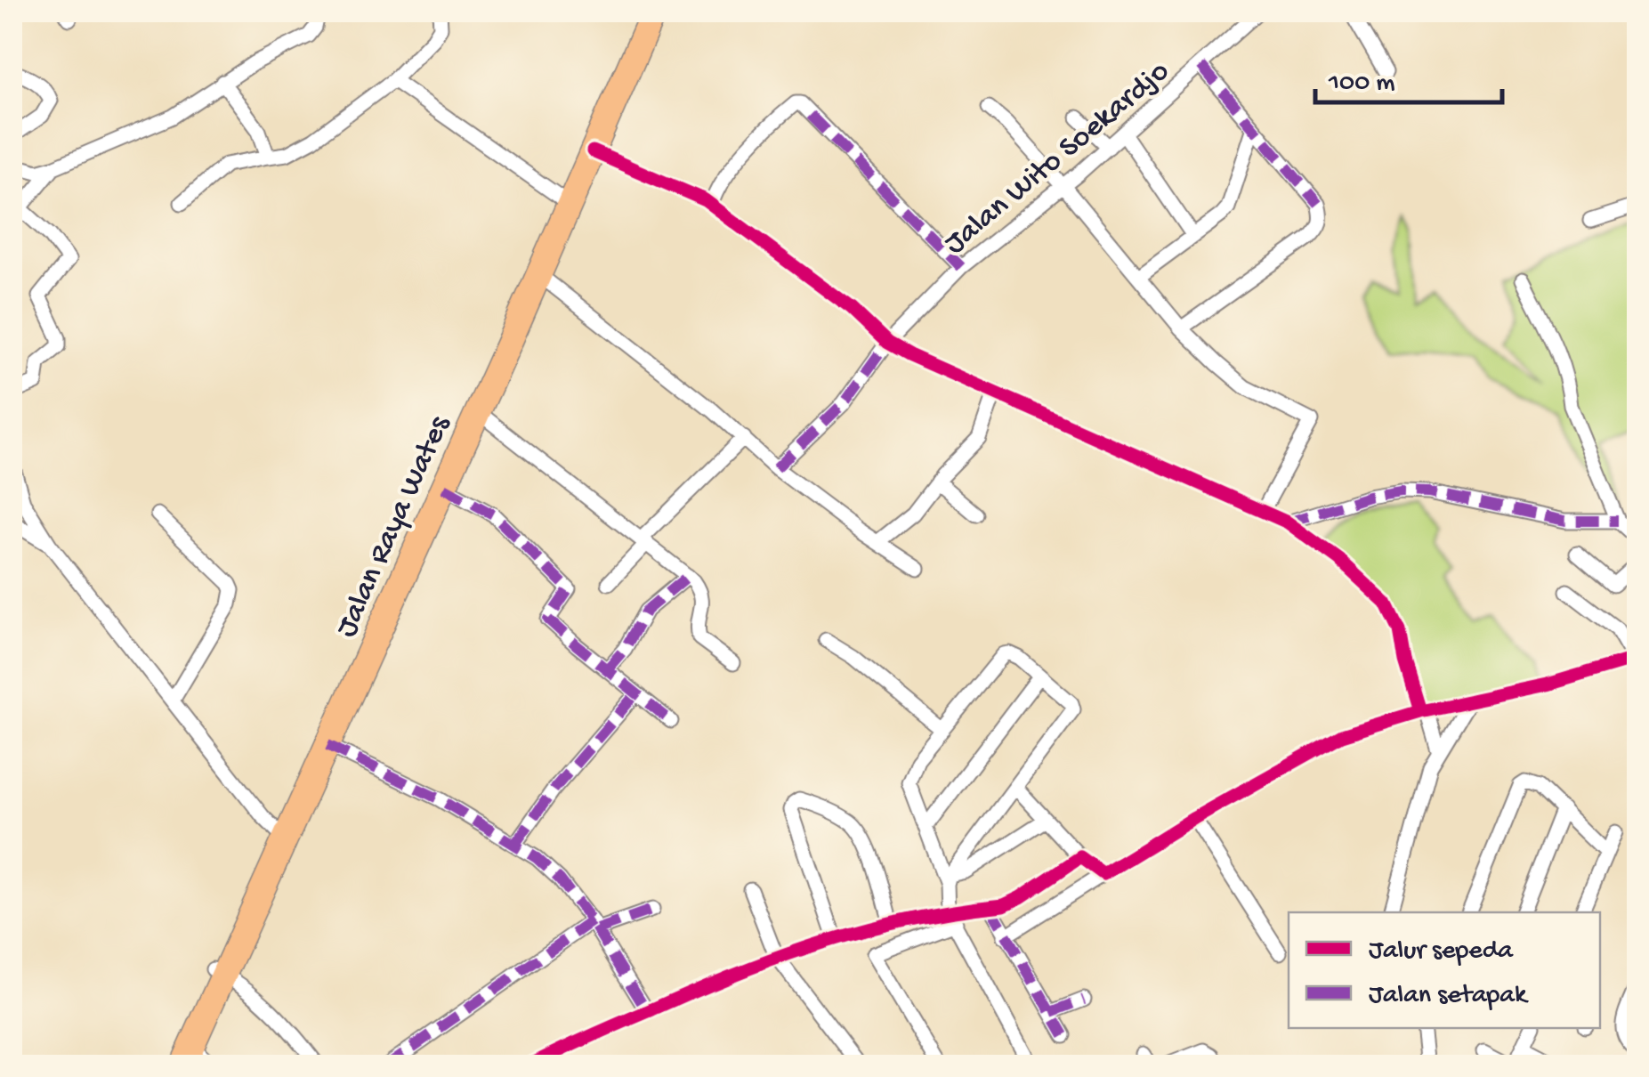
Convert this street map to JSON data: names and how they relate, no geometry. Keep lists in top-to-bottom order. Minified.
{"streets":{"highway":["Jalan Raya Wates"],"street":["Jalan Wito Soekardjo"]},"legend":["Jalur sepeda","Jalan setapak"],"scale_bar":"100 m"}
